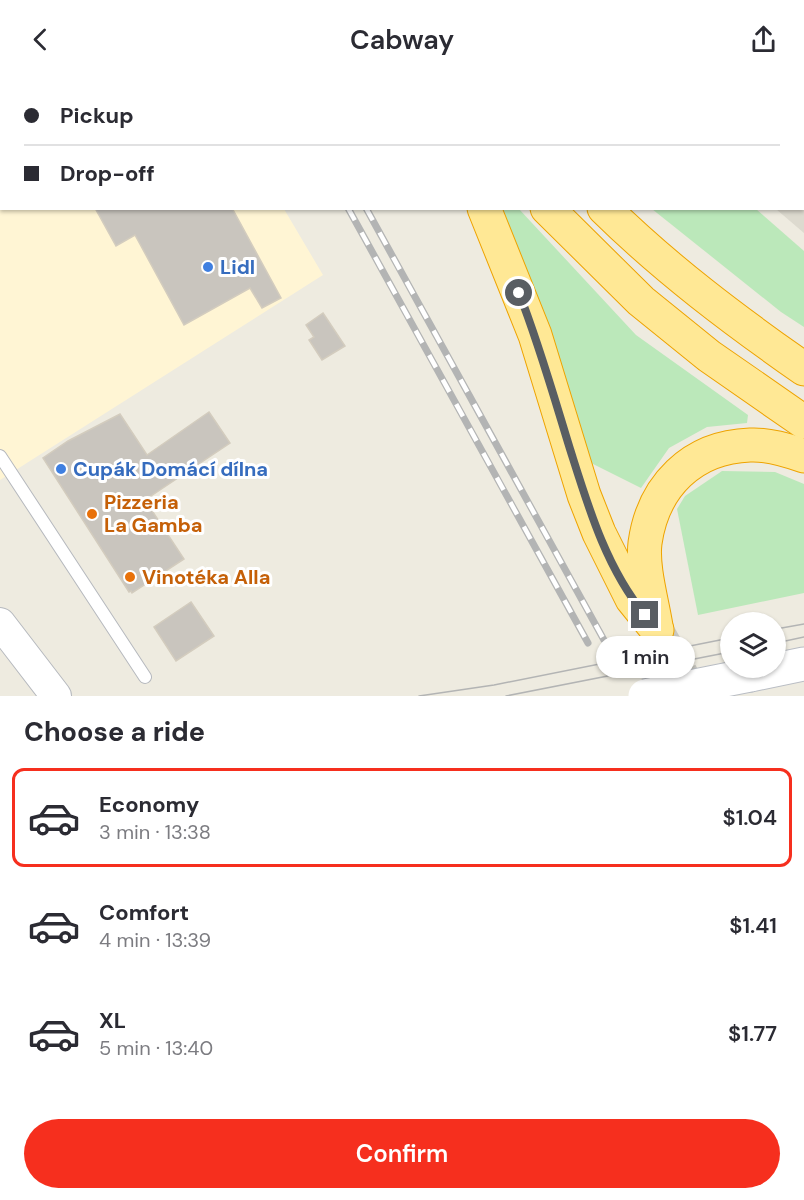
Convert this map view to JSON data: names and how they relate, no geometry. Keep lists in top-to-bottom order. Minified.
{"places":["Lidl","Cupák Domácí dílna","Pizzeria La Gamba","Vinotéka Alla"],"page":{"header":"Cabway","banner":["Pickup","Drop-off"],"bubble":"1 min","heading":"Choose a ride","list":[{"name":"Economy","note":"3 min · 13:38","value":"$1.04"},{"name":"Comfort","note":"4 min · 13:39","value":"$1.41"},{"name":"XL","note":"5 min · 13:40","value":"$1.77"}],"buttons":"Confirm"}}
